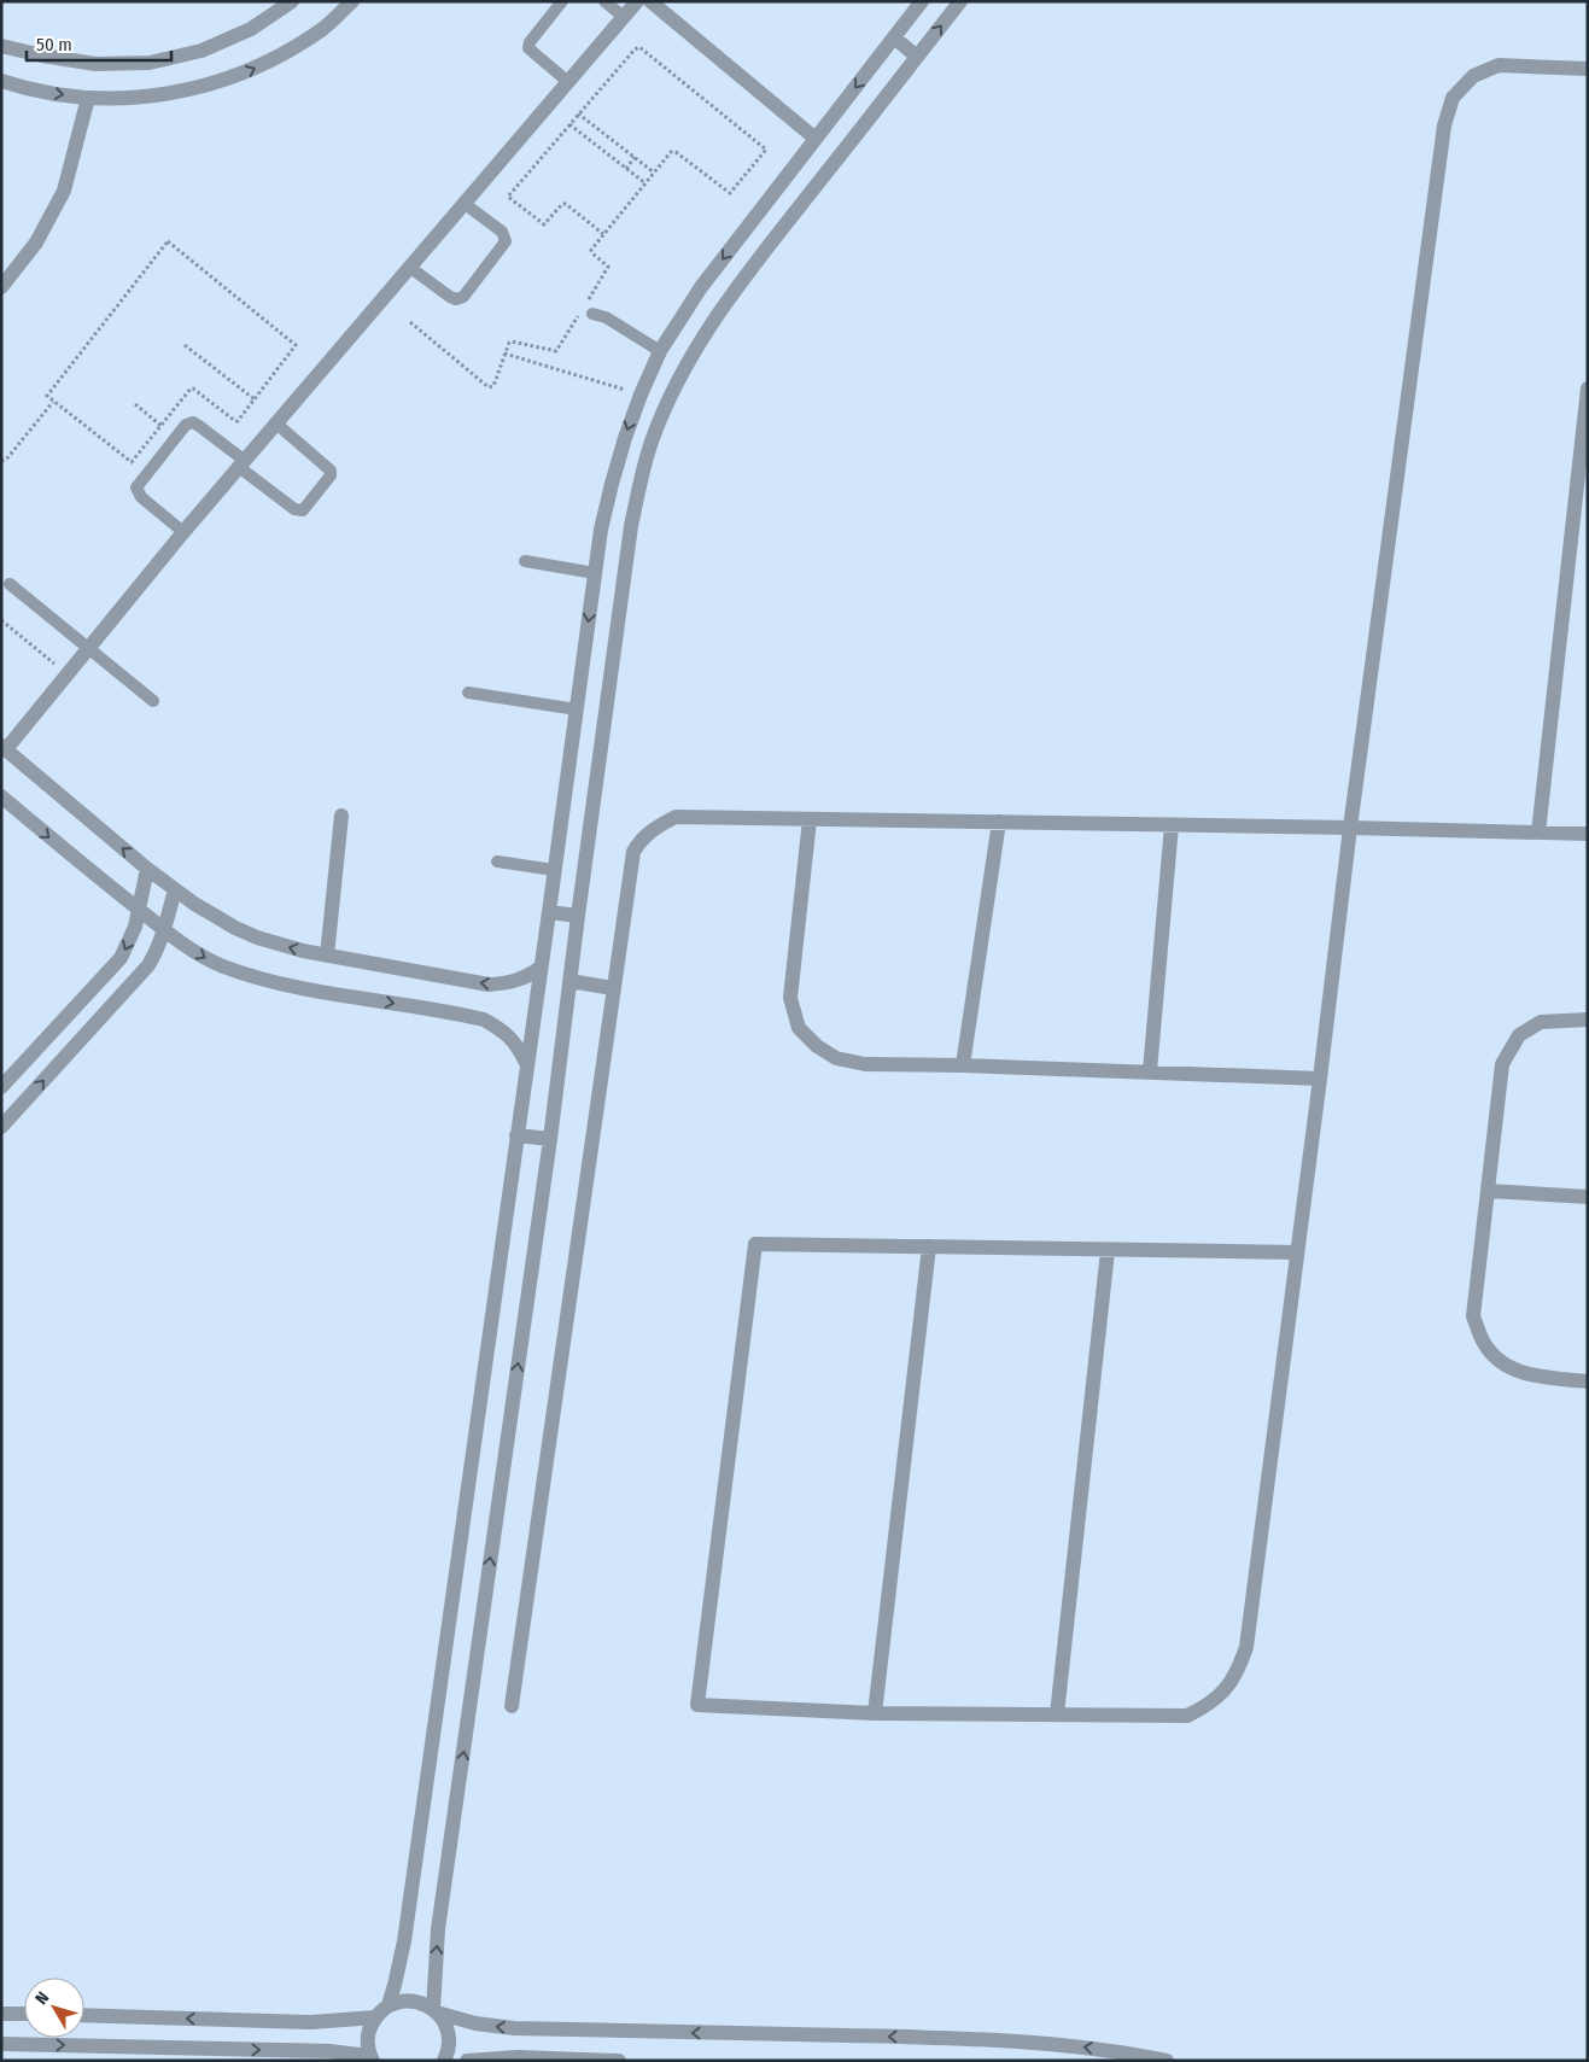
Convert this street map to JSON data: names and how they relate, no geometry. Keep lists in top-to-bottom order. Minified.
{"scale_bar":"50 m","north":"top left"}
